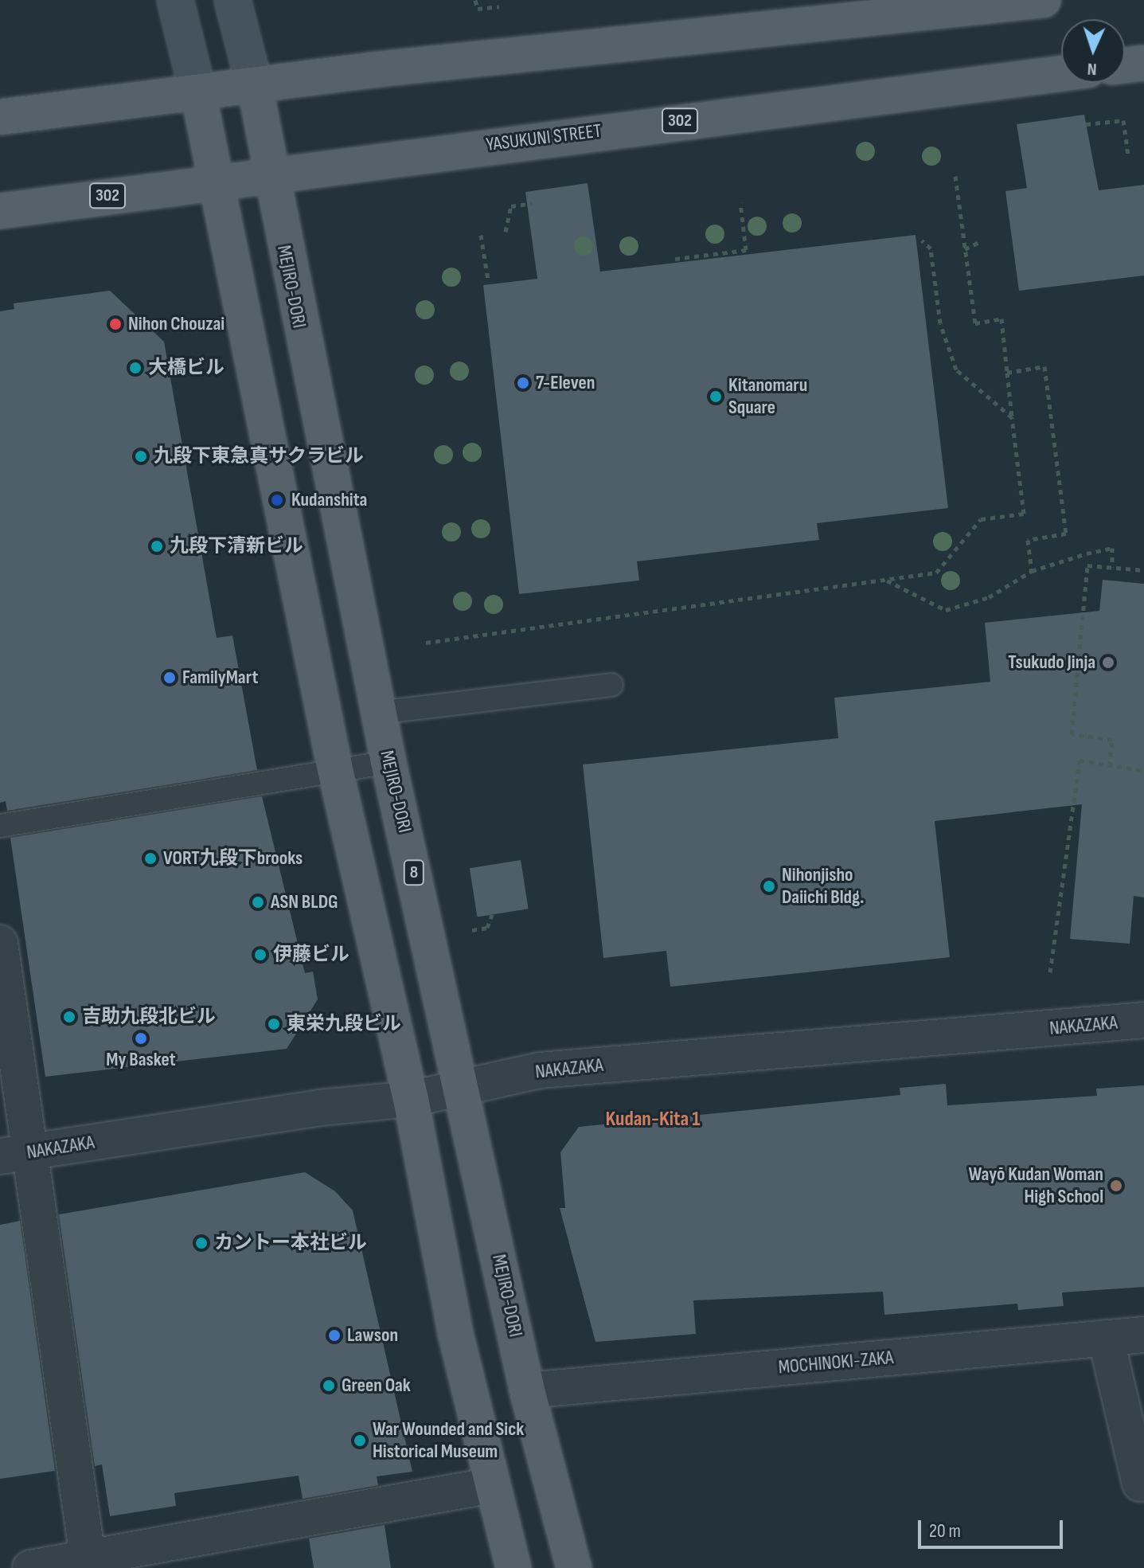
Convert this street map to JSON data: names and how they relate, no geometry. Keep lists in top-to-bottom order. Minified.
{"streets":{"main road":["302","YASUKUNI STREET","MEJIRO-DORI","8"],"street":["NAKAZAKA","MOCHINOKI-ZAKA"]},"crossings":[["YASUKUNI STREET","MEJIRO-DORI"],["MEJIRO-DORI","NAKAZAKA"],["MEJIRO-DORI","MOCHINOKI-ZAKA"]],"districts":["Kudan-Kita 1"],"places":["Nihon Chouzai","大橋ビル","7-Eleven","Kitanomaru Square","九段下東急真サクラビル","Kudanshita","九段下清新ビル","Tsukudo Jinja","FamilyMart","VORT九段下brooks","Nihonjisho Daiichi Bldg.","ASN BLDG","伊藤ビル","吉助九段北ビル","東栄九段ビル","My Basket","Wayō Kudan Woman High School","カントー本社ビル","Lawson","Green Oak","War Wounded and Sick Historical Museum"],"scale_bar":"20 m","north":"bottom"}
